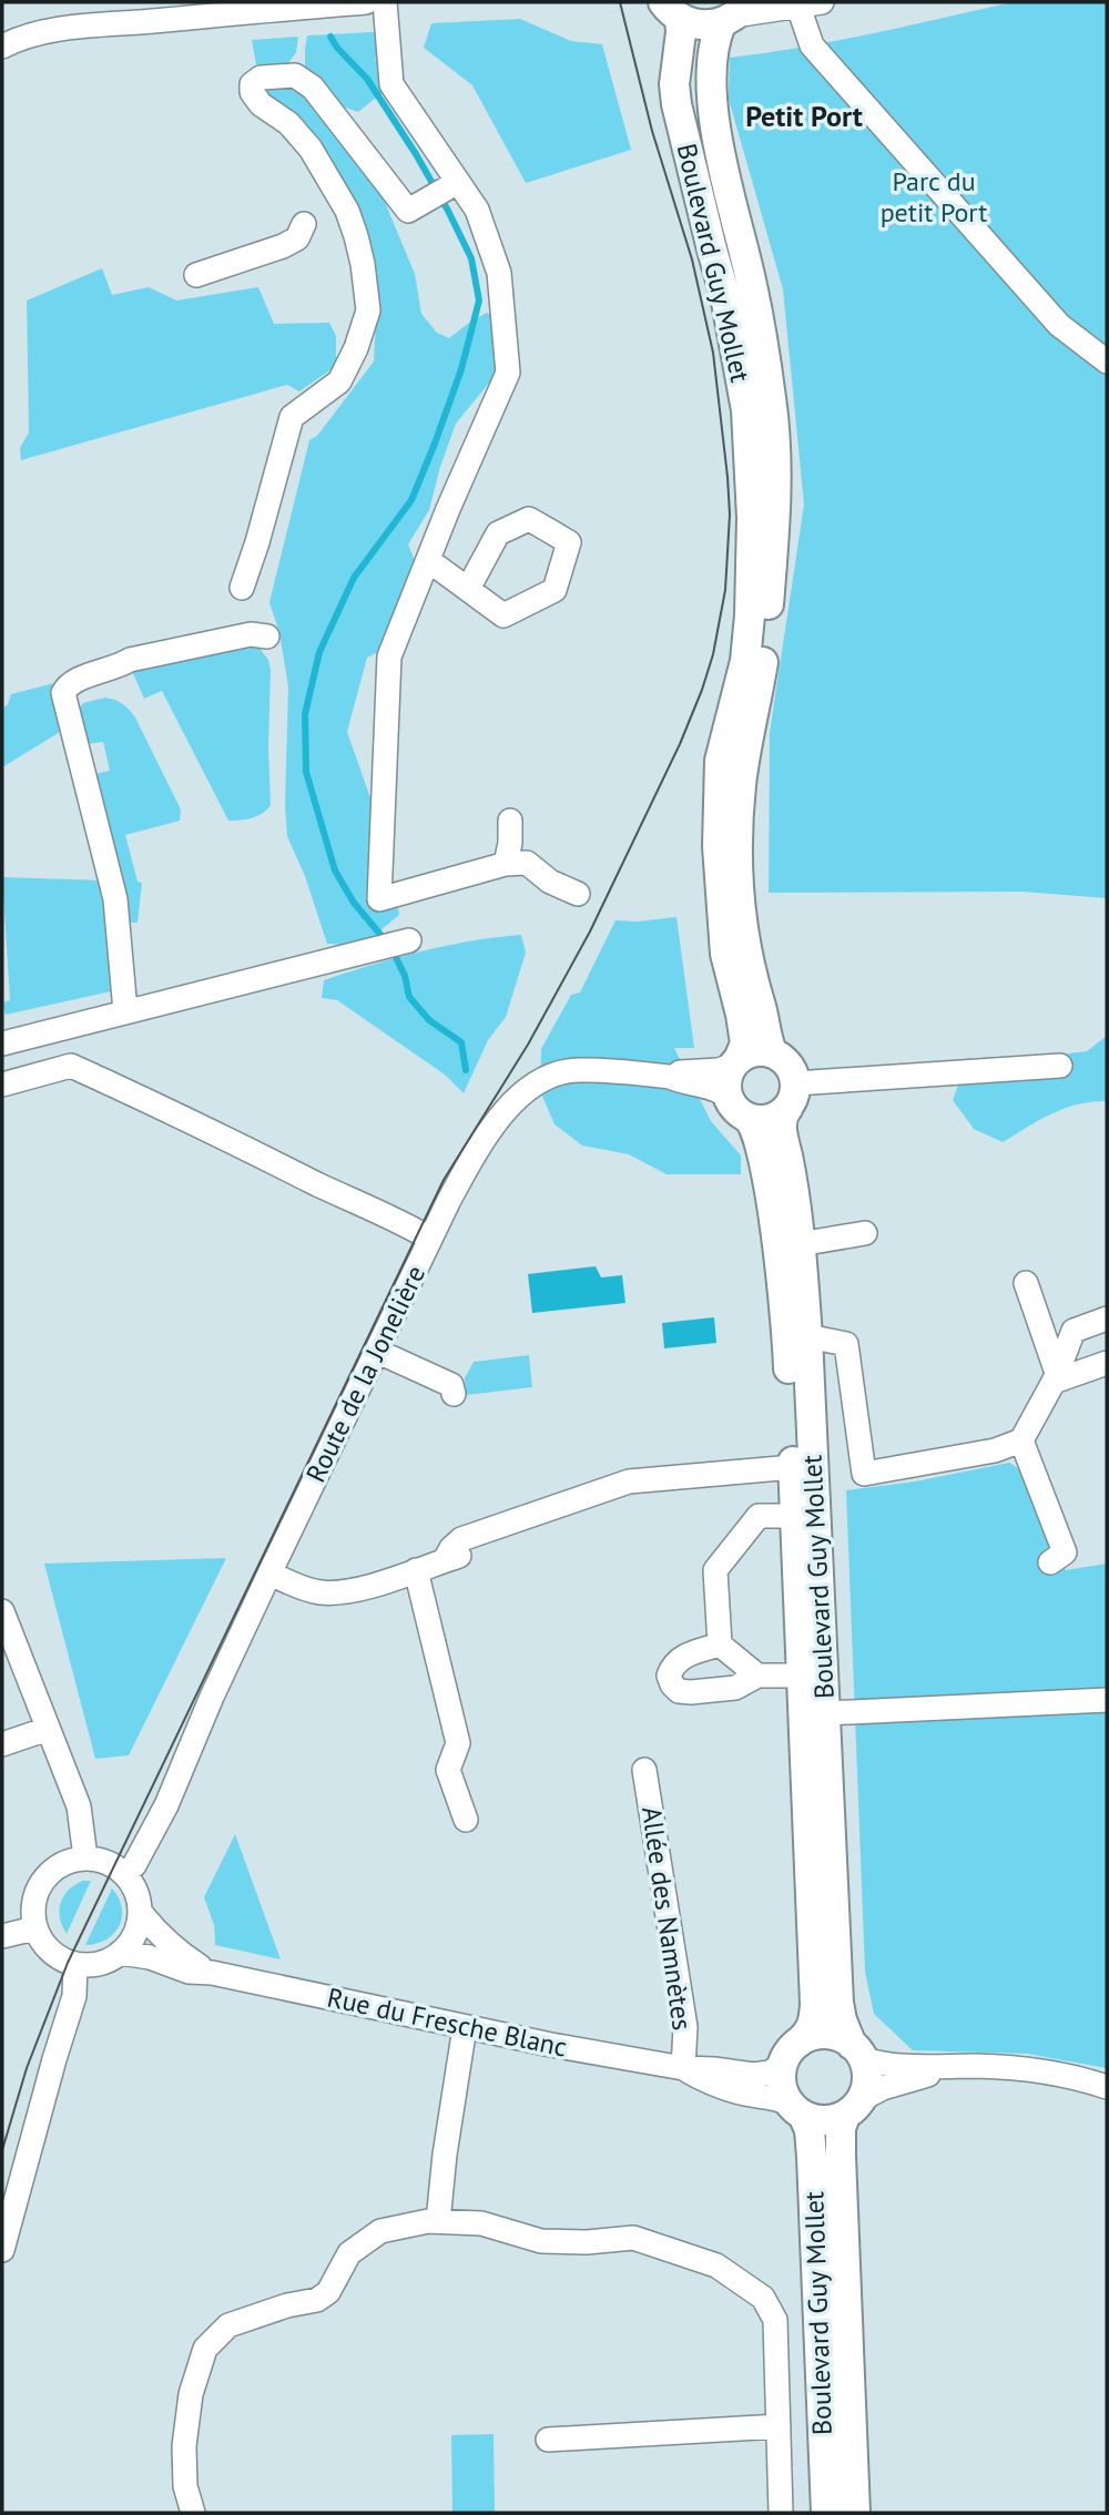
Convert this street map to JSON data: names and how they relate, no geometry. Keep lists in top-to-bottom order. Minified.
{"streets":{"main road":["Boulevard Guy Mollet"],"street":["Route de la Jonelière","Allée des Namnètes","Rue du Fresche Blanc"]},"crossings":[["Boulevard Guy Mollet","Route de la Jonelière"],["Boulevard Guy Mollet","Rue du Fresche Blanc"],["Route de la Jonelière","Rue du Fresche Blanc"],["Allée des Namnètes","Rue du Fresche Blanc"]],"districts":["Petit Port"],"parks":["Parc du petit Port"]}
